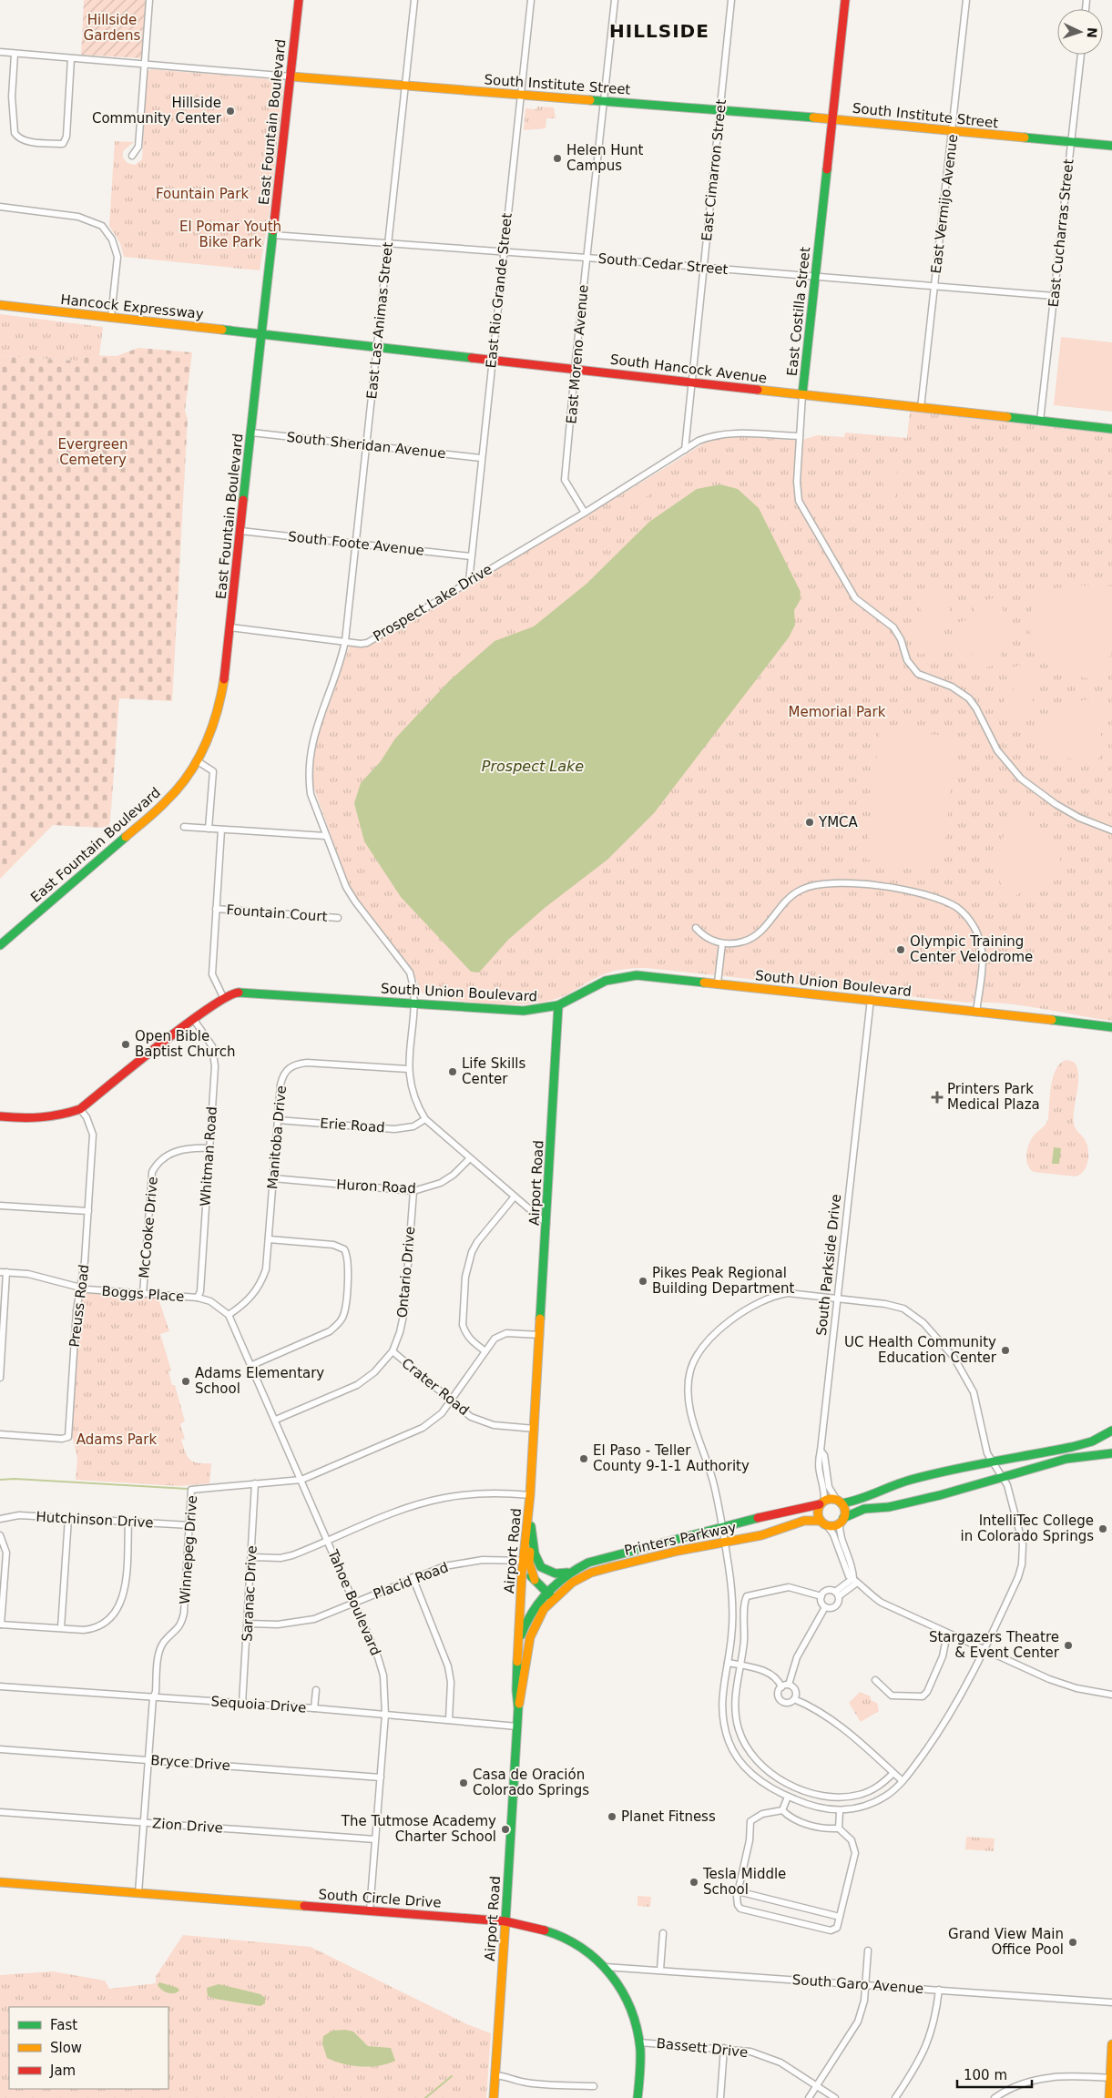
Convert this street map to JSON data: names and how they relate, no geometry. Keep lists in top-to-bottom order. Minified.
{"streets":{"main road":["South Institute Street","East Fountain Boulevard","Hancock Expressway","East Costilla Street","South Hancock Avenue","South Union Boulevard","Airport Road","South Parkside Drive","Printers Parkway","South Circle Drive"],"street":["East Cimarron Street","East Vermijo Avenue","East Cucharras Street","South Cedar Street","East Rio Grande Street","East Las Animas Street","East Moreno Avenue","South Sheridan Avenue","South Foote Avenue","Prospect Lake Drive","Fountain Court","Erie Road","Manitoba Drive","Whitman Road","Huron Road","McCooke Drive","Ontario Drive","Boggs Place","Preuss Road","Crater Road","Hutchinson Drive","Winnepeg Drive","Placid Road","Saranac Drive","Tahoe Boulevard","Sequoia Drive","Bryce Drive","Zion Drive","South Garo Avenue","Bassett Drive"]},"crossings":[["South Institute Street","East Fountain Boulevard"],["South Institute Street","East Cimarron Street"],["South Institute Street","East Vermijo Avenue"],["South Institute Street","East Cucharras Street"],["South Institute Street","East Rio Grande Street"],["South Institute Street","East Costilla Street"],["South Institute Street","East Las Animas Street"],["South Institute Street","East Moreno Avenue"],["East Fountain Boulevard","South Cedar Street"],["East Fountain Boulevard","Hancock Expressway"],["East Fountain Boulevard","South Hancock Avenue"],["East Fountain Boulevard","South Sheridan Avenue"],["East Fountain Boulevard","South Foote Avenue"],["East Fountain Boulevard","Prospect Lake Drive"],["East Cimarron Street","South Cedar Street"],["East Cimarron Street","South Hancock Avenue"],["East Cimarron Street","Prospect Lake Drive"],["East Vermijo Avenue","South Cedar Street"],["East Vermijo Avenue","South Hancock Avenue"],["East Cucharras Street","South Cedar Street"],["East Cucharras Street","South Hancock Avenue"],["South Cedar Street","East Rio Grande Street"],["South Cedar Street","East Costilla Street"],["South Cedar Street","East Las Animas Street"],["South Cedar Street","East Moreno Avenue"],["East Rio Grande Street","South Hancock Avenue"],["East Rio Grande Street","South Sheridan Avenue"],["East Rio Grande Street","South Foote Avenue"],["East Rio Grande Street","Prospect Lake Drive"],["Hancock Expressway","South Hancock Avenue"],["East Costilla Street","South Hancock Avenue"],["East Costilla Street","Prospect Lake Drive"],["East Las Animas Street","South Hancock Avenue"],["East Las Animas Street","South Sheridan Avenue"],["East Las Animas Street","South Foote Avenue"],["East Las Animas Street","Prospect Lake Drive"],["East Moreno Avenue","South Hancock Avenue"],["East Moreno Avenue","Prospect Lake Drive"],["South Union Boulevard","Whitman Road"],["South Union Boulevard","Airport Road"],["South Union Boulevard","South Parkside Drive"],["South Union Boulevard","Preuss Road"],["Erie Road","Manitoba Drive"],["Manitoba Drive","Huron Road"],["Manitoba Drive","Boggs Place"],["Manitoba Drive","Tahoe Boulevard"],["Whitman Road","McCooke Drive"],["Whitman Road","Boggs Place"],["Airport Road","Crater Road"],["Airport Road","Printers Parkway"],["Airport Road","Winnepeg Drive"],["Airport Road","Placid Road"],["Airport Road","Sequoia Drive"],["Airport Road","South Circle Drive"],["Huron Road","Ontario Drive"],["McCooke Drive","Boggs Place"],["South Parkside Drive","Printers Parkway"],["Ontario Drive","Crater Road"],["Ontario Drive","Tahoe Boulevard"],["Boggs Place","Preuss Road"],["Boggs Place","Tahoe Boulevard"],["Crater Road","Winnepeg Drive"],["Hutchinson Drive","Winnepeg Drive"],["Winnepeg Drive","Saranac Drive"],["Winnepeg Drive","Tahoe Boulevard"],["Winnepeg Drive","Sequoia Drive"],["Winnepeg Drive","Bryce Drive"],["Winnepeg Drive","Zion Drive"],["Winnepeg Drive","South Circle Drive"],["Placid Road","Saranac Drive"],["Placid Road","Tahoe Boulevard"],["Saranac Drive","Sequoia Drive"],["Tahoe Boulevard","Sequoia Drive"],["Tahoe Boulevard","Bryce Drive"],["Tahoe Boulevard","Zion Drive"],["Tahoe Boulevard","South Circle Drive"],["South Circle Drive","South Garo Avenue"],["South Circle Drive","Bassett Drive"]],"districts":["HILLSIDE"],"water":["Prospect Lake"],"parks":["Hillside Gardens","Fountain Park","El Pomar Youth Bike Park","Evergreen Cemetery","Memorial Park","Adams Park"],"places":{"other":["Hillside Community Center","Helen Hunt Campus","YMCA","Olympic Training Center Velodrome","Open Bible Baptist Church","Life Skills Center","Pikes Peak Regional Building Department","UC Health Community Education Center","Adams Elementary School","El Paso - Teller County 9-1-1 Authority","IntelliTec College in Colorado Springs","Stargazers Theatre & Event Center","Casa de Oración Colorado Springs","Planet Fitness","The Tutmose Academy Charter School","Tesla Middle School","Grand View Main Office Pool"],"health":["Printers Park Medical Plaza"]},"legend":["Fast","Slow","Jam"],"scale_bar":"100 m","north":"right"}
